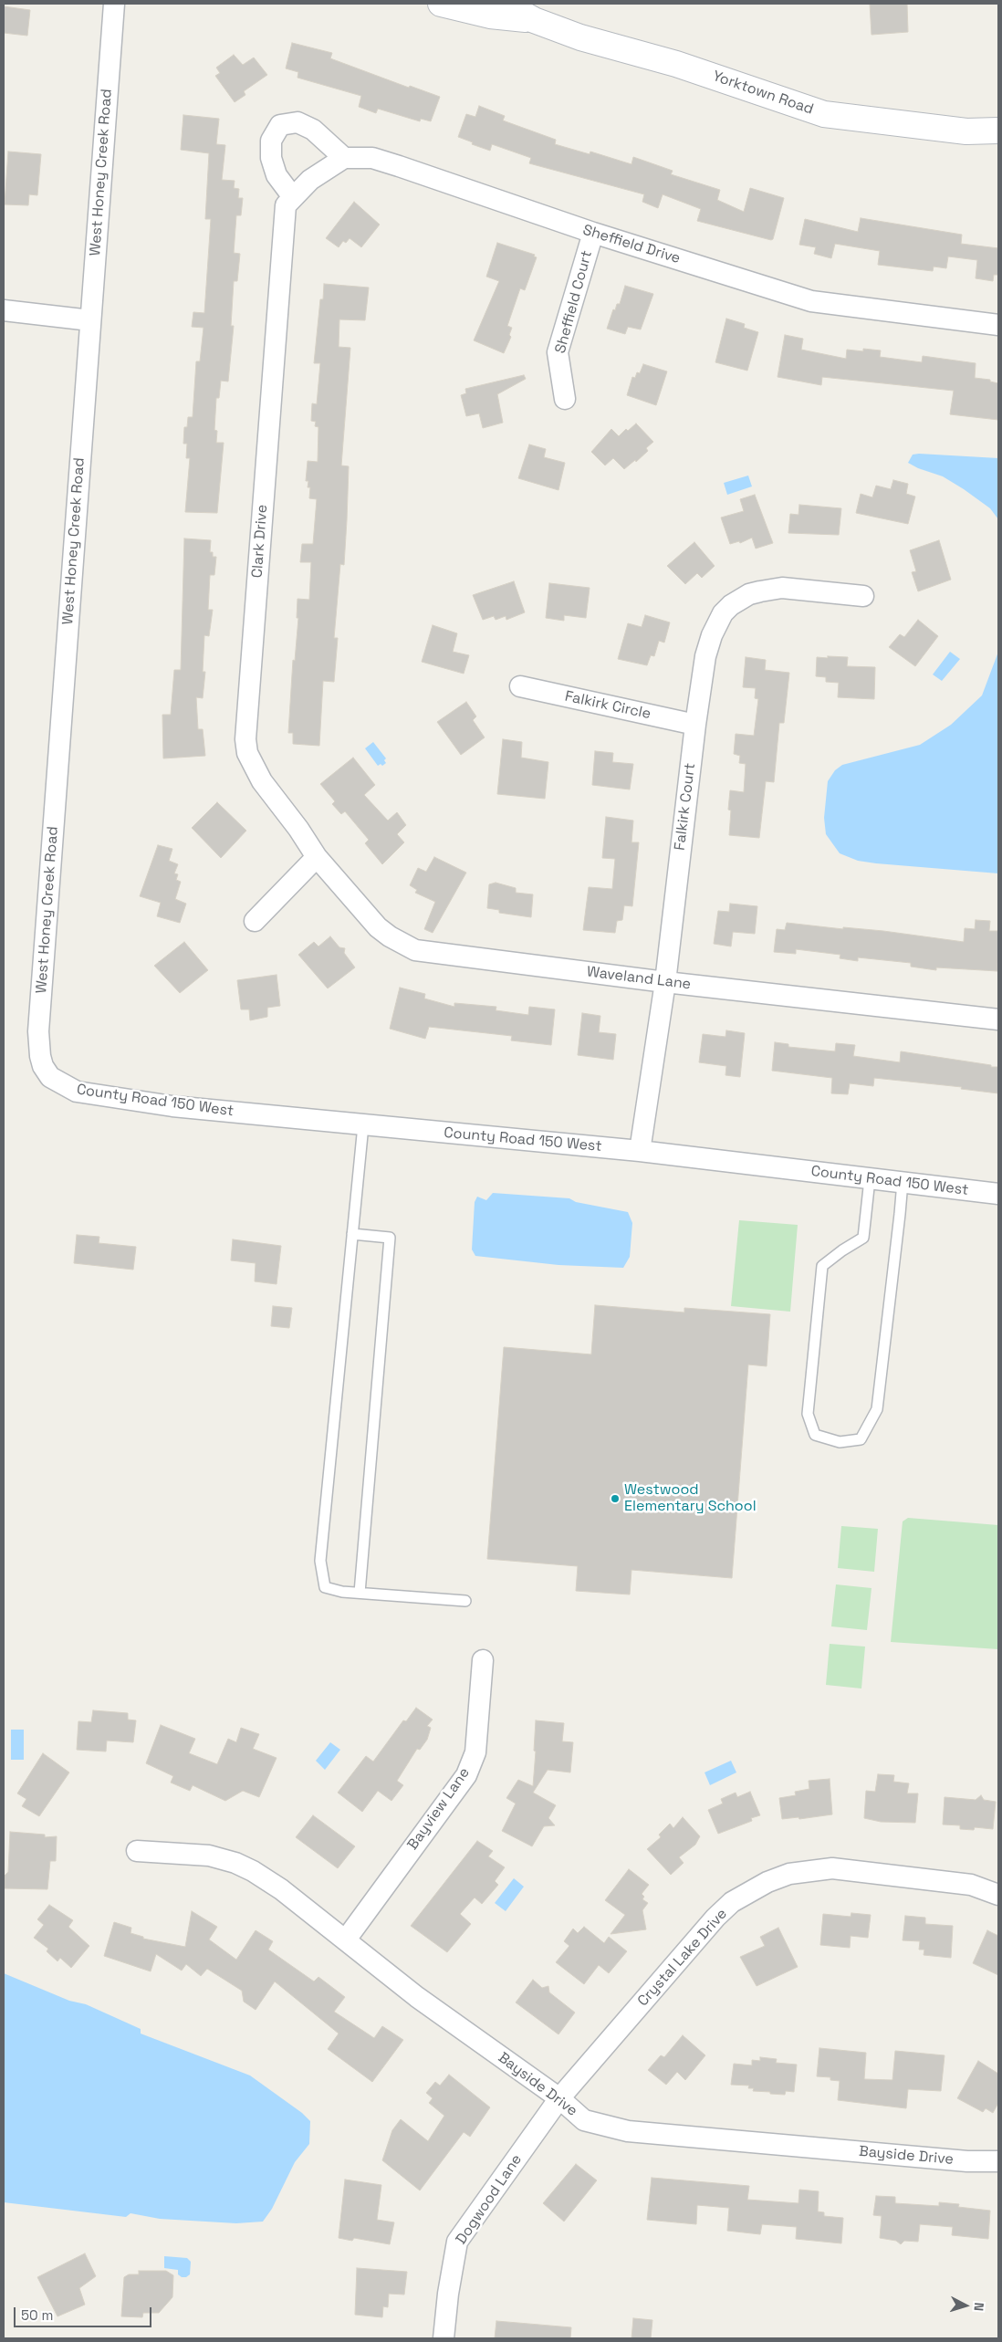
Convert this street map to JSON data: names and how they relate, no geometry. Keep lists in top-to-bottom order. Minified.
{"streets":{"street":["Yorktown Road","West Honey Creek Road","Sheffield Drive","Sheffield Court","Clark Drive","Falkirk Circle","Falkirk Court","Waveland Lane","County Road 150 West","Bayview Lane","Crystal Lake Drive","Bayside Drive","Dogwood Lane"]},"crossings":[["West Honey Creek Road","County Road 150 West"],["Sheffield Drive","Sheffield Court"],["Clark Drive","Waveland Lane"],["Falkirk Circle","Falkirk Court"],["Falkirk Court","Waveland Lane"],["Falkirk Court","County Road 150 West"],["Bayview Lane","Bayside Drive"],["Crystal Lake Drive","Bayside Drive"],["Crystal Lake Drive","Dogwood Lane"],["Bayside Drive","Dogwood Lane"]],"places":["Westwood Elementary School"],"scale_bar":"50 m","north":"right"}
